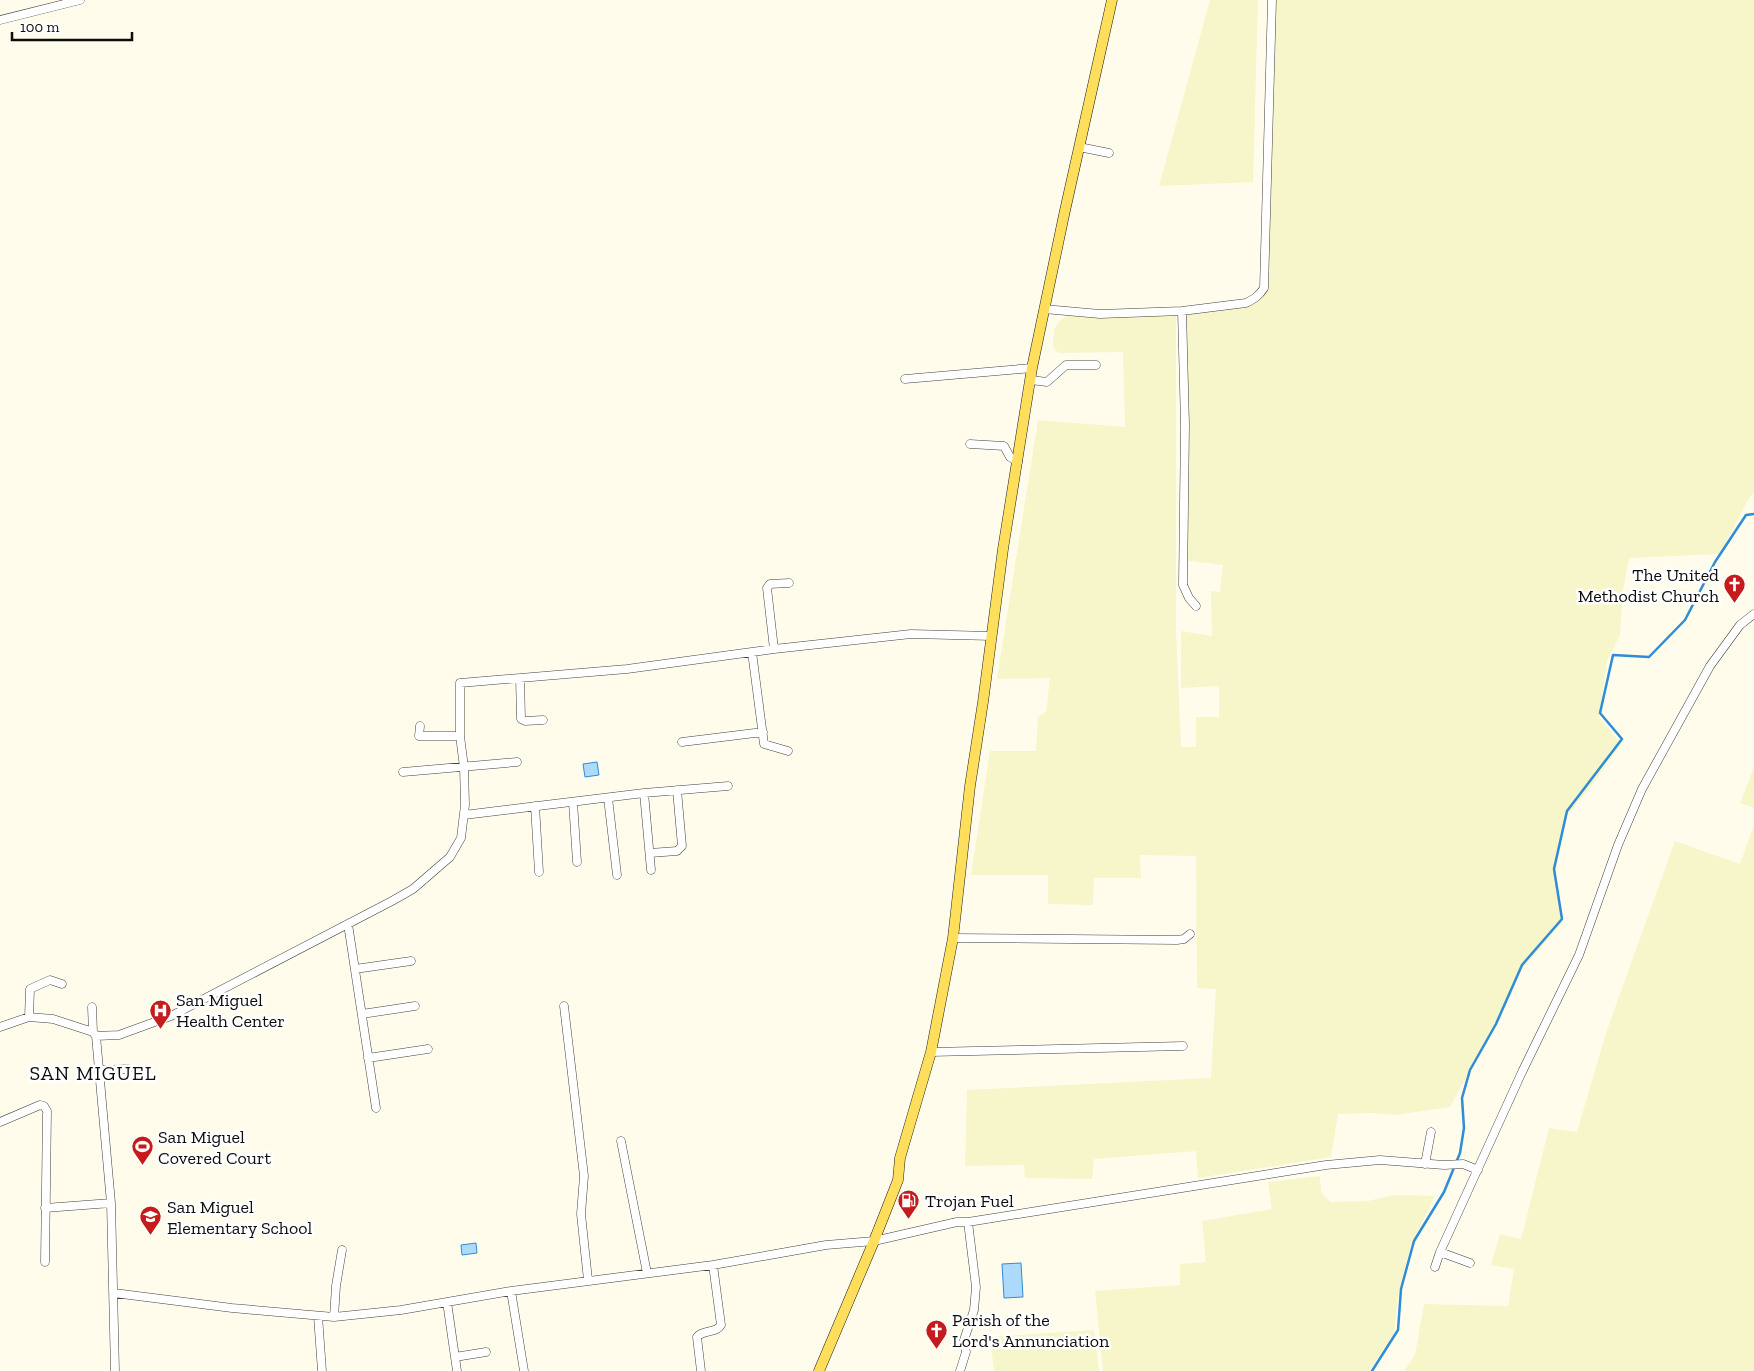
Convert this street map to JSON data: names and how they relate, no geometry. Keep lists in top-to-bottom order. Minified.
{"districts":["SAN MIGUEL"],"places":{"church":["The United Methodist Church","Parish of the Lord's Annunciation"],"hospital":["San Miguel Health Center"],"sports":["San Miguel Covered Court"],"fuel station":["Trojan Fuel"],"school or university":["San Miguel Elementary School"]},"scale_bar":"100 m"}
